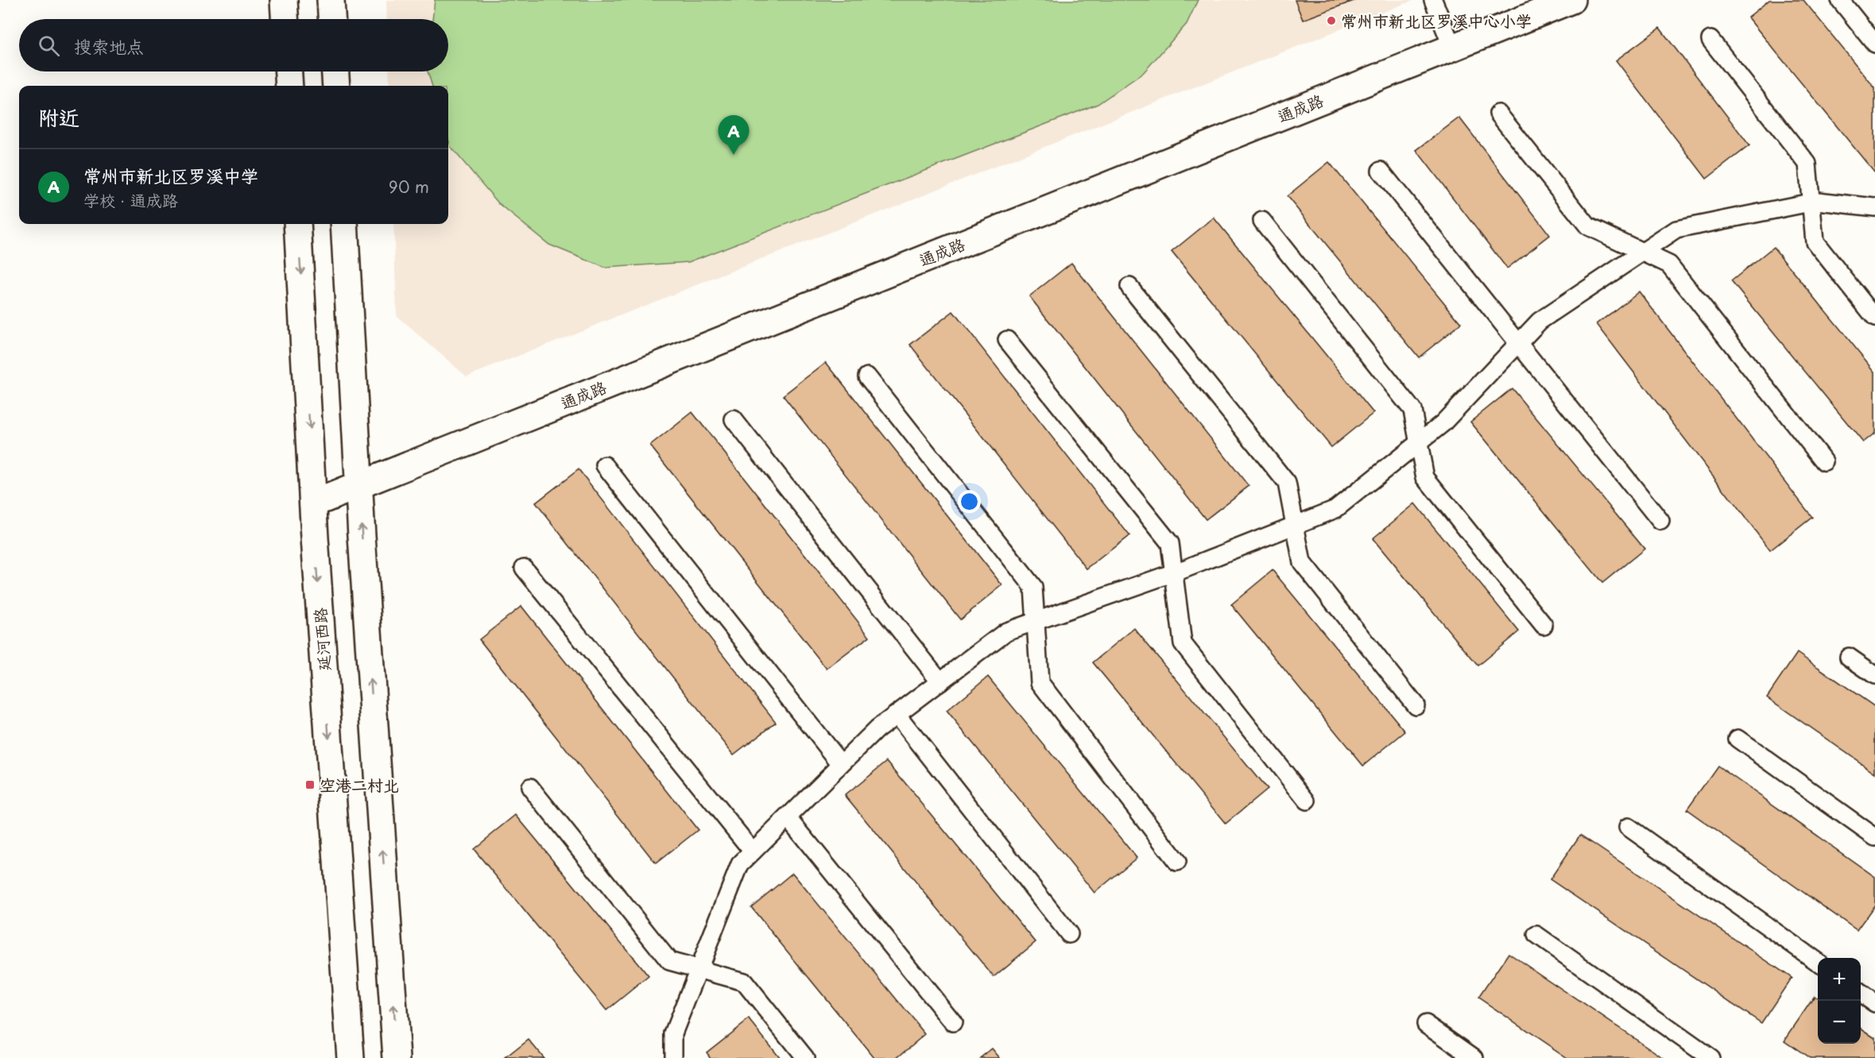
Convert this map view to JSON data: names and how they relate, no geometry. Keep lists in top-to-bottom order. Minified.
{"streets":{"street":["通成路","延河西路"]},"crossings":[["通成路","延河西路"]],"places":{"other":["常州市新北区罗溪中心小学"],"transit":["空港二村北"]},"page":{"search":"搜索地点","heading":"附近","pins":"A","list":[{"mark":"A","name":"常州市新北区罗溪中学","note":"学校 · 通成路","value":"90 m"}],"map_buttons":["+","−"]}}
